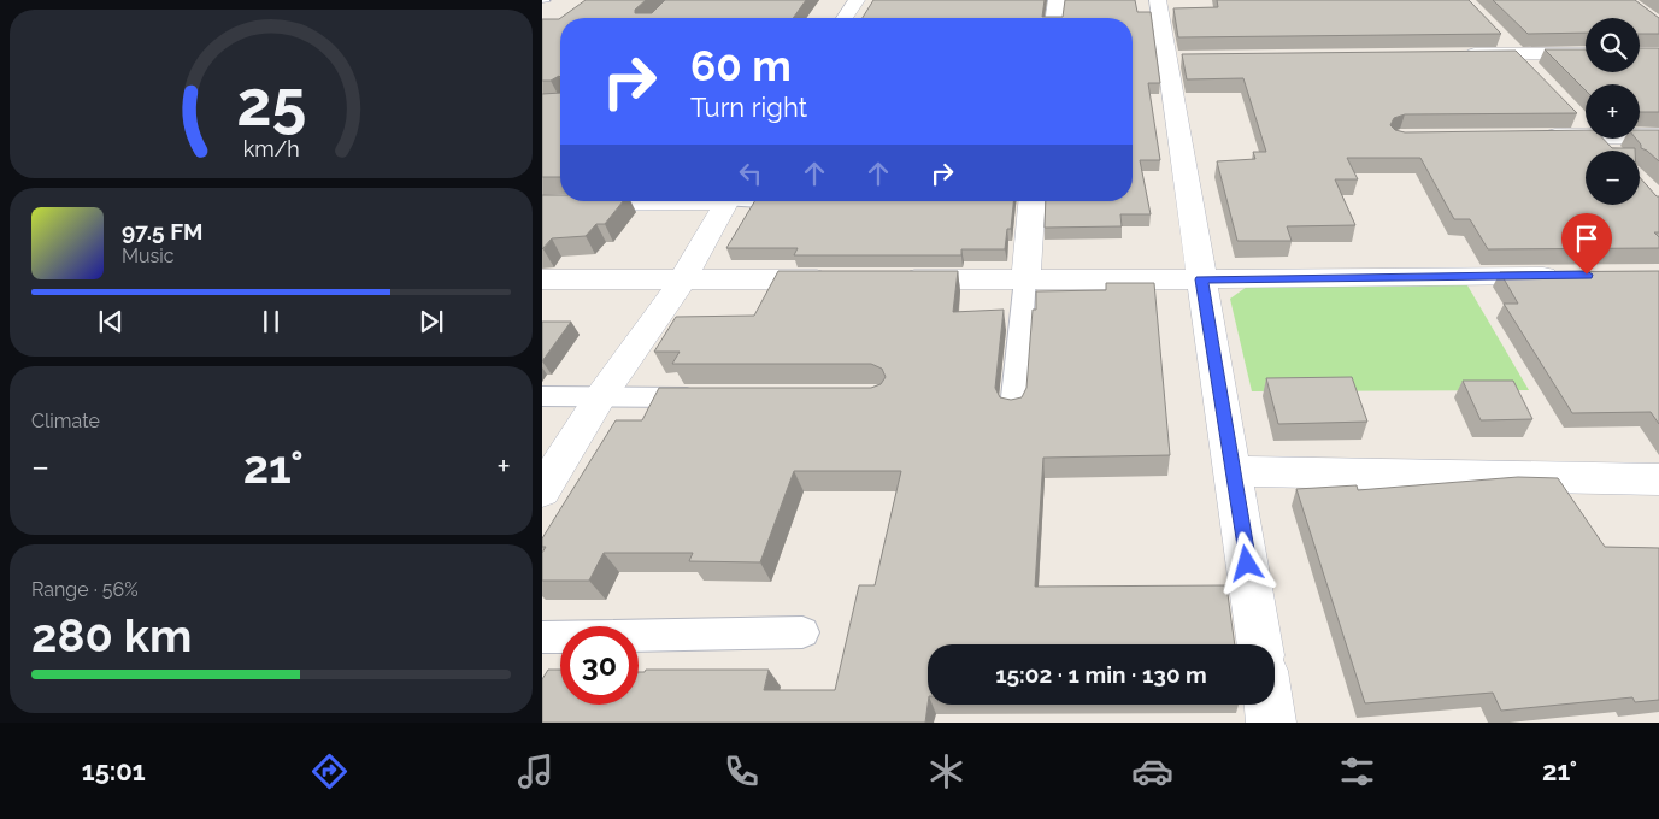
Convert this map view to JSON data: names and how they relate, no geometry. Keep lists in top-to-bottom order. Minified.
{"page":{"map_buttons":["+","−"],"turn":["60 m","Turn right"],"song":["97.5 FM","Music"],"tile":["Climate",["Range · 56%","280 km"]],"heat":["−","21°","+"],"limit":"30","trip":"15:02 · 1 min · 130 m","tabs":["15:01","21°"],"gauge":["25","km/h"]}}
